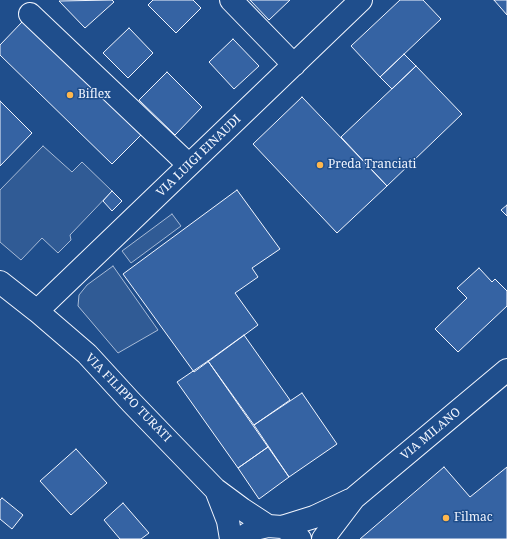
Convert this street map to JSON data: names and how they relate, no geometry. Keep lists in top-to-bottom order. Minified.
{"streets":{"street":["VIA LUIGI EINAUDI","VIA FILIPPO TURATI","VIA MILANO"]},"crossings":[["VIA LUIGI EINAUDI","VIA FILIPPO TURATI"],["VIA FILIPPO TURATI","VIA MILANO"]],"places":["Biflex","Preda Tranciati","Filmac"]}
